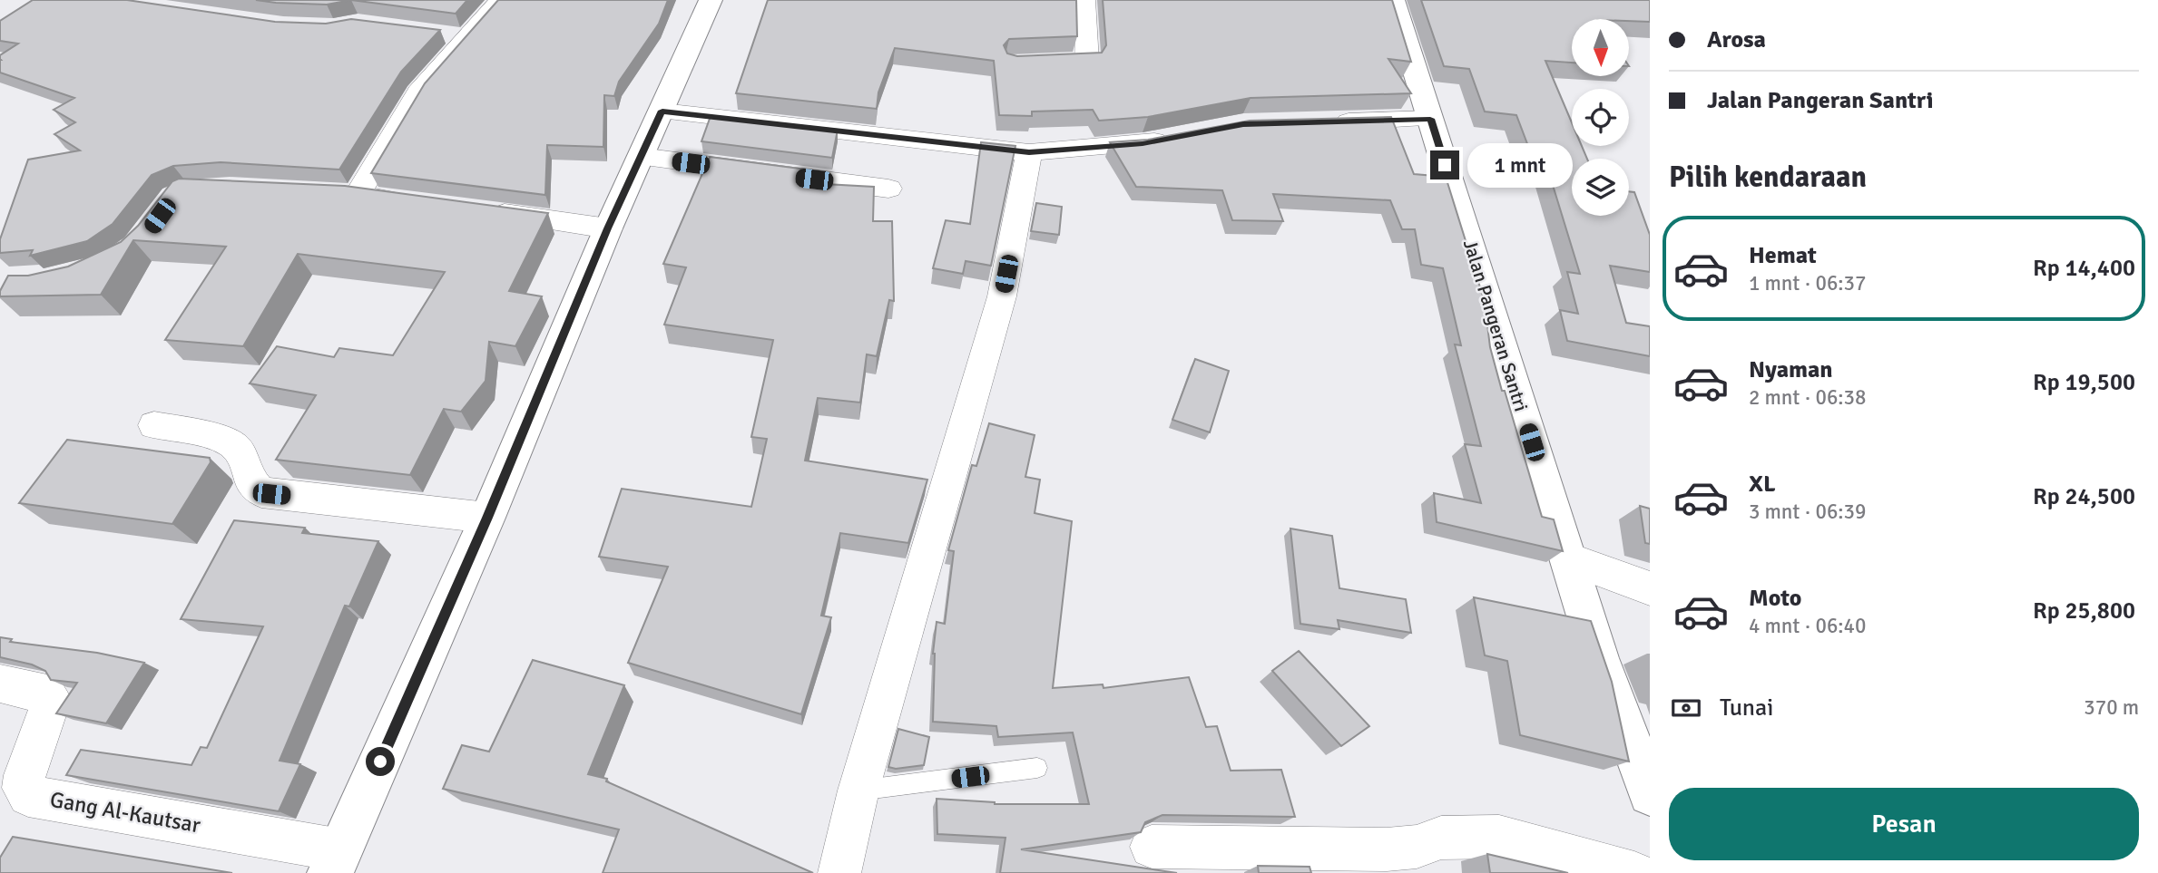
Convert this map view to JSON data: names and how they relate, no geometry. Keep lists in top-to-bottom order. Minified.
{"streets":{"main road":["Jalan Pangeran Santri"],"street":["Gang Al-Kautsar"]},"north":"bottom","page":{"banner":["Arosa","Jalan Pangeran Santri"],"heading":"Pilih kendaraan","bubble":"1 mnt","list":[{"name":"Hemat","note":"1 mnt · 06:37","value":"Rp 14,400"},{"name":"Nyaman","note":"2 mnt · 06:38","value":"Rp 19,500"},{"name":"XL","note":"3 mnt · 06:39","value":"Rp 24,500"},{"name":"Moto","note":"4 mnt · 06:40","value":"Rp 25,800"}],"pay":["Tunai","370 m"],"buttons":"Pesan"}}
